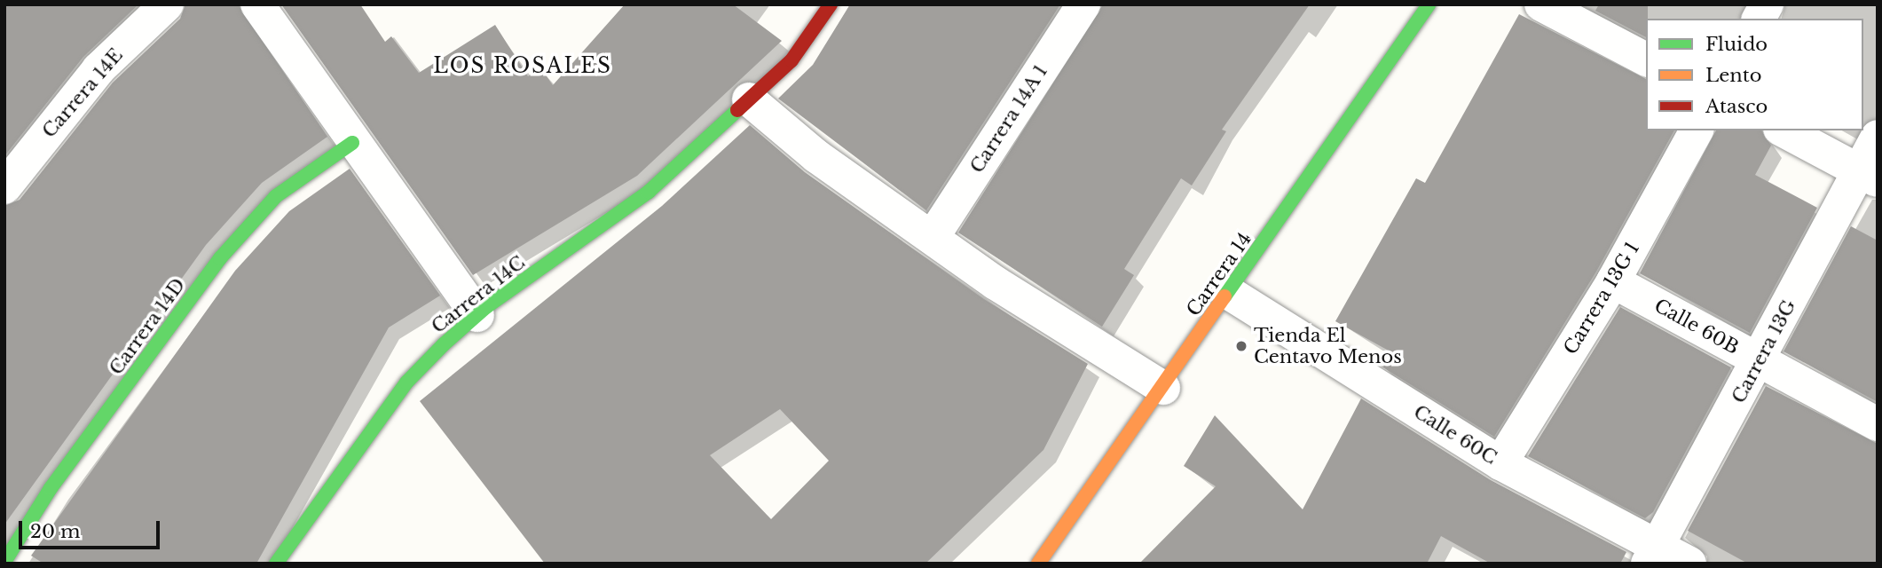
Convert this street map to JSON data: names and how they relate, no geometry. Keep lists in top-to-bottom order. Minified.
{"streets":{"street":["Carrera 14E","Carrera 14A 1","Carrera 14","Carrera 14C","Carrera 13G 1","Carrera 14D","Calle 60B","Carrera 13G","Calle 60C"]},"crossings":[["Carrera 14","Calle 60C"],["Carrera 13G 1","Calle 60B"],["Carrera 13G 1","Calle 60C"],["Calle 60B","Carrera 13G"],["Carrera 13G","Calle 60C"]],"districts":["LOS ROSALES"],"places":["Tienda El Centavo Menos"],"legend":["Fluido","Lento","Atasco"],"scale_bar":"20 m"}
